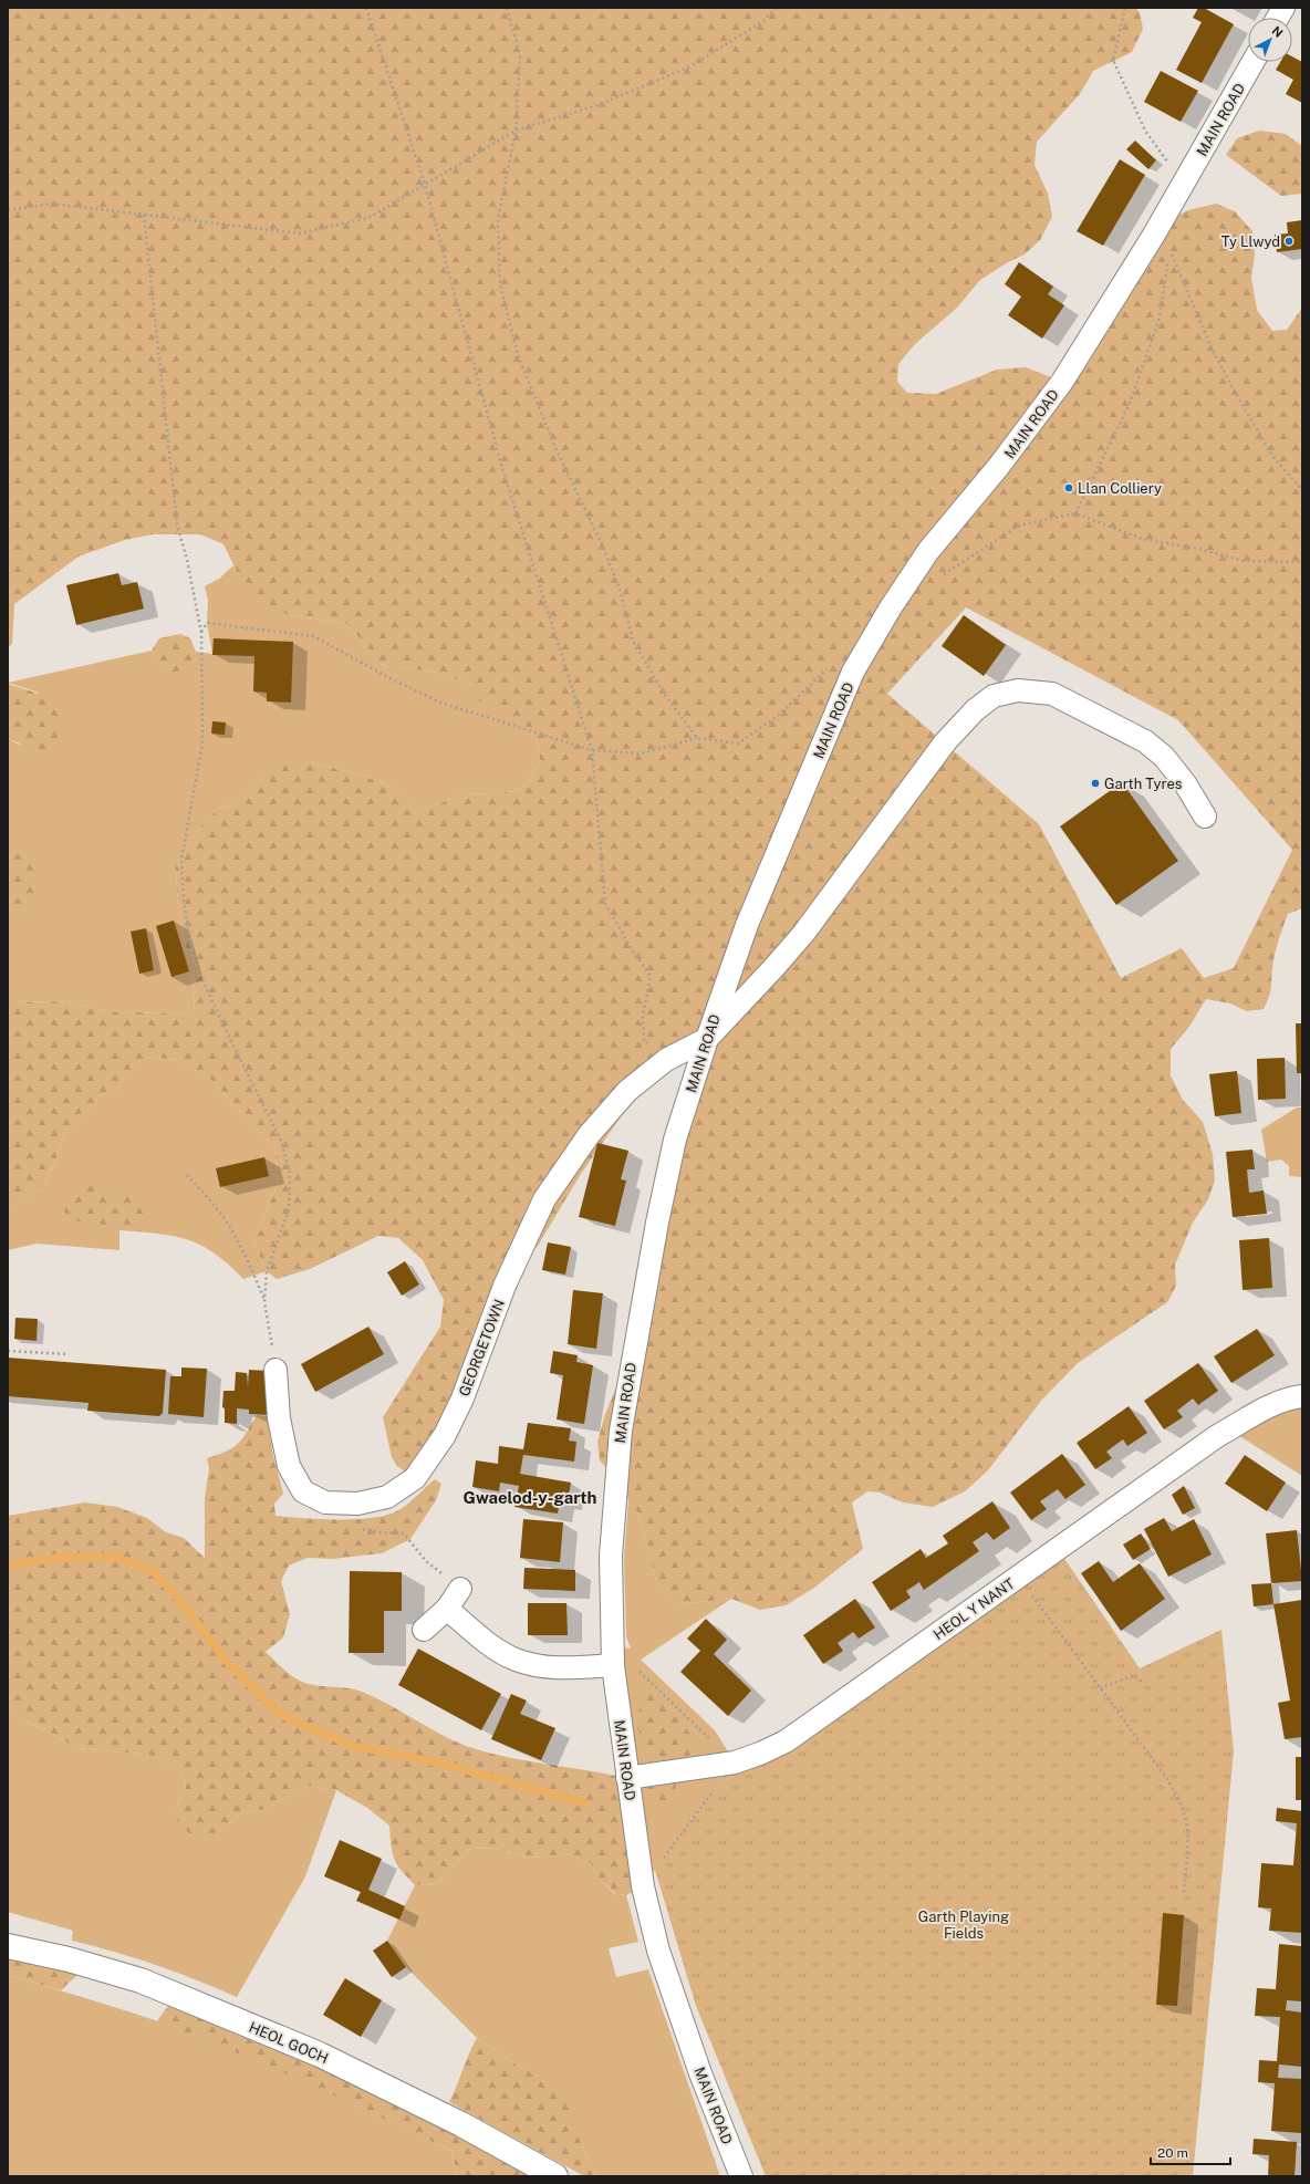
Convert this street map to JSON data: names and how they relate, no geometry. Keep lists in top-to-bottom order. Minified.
{"streets":{"street":["MAIN ROAD","GEORGETOWN","HEOL Y NANT","HEOL GOCH"]},"crossings":[["MAIN ROAD","GEORGETOWN"],["MAIN ROAD","HEOL Y NANT"]],"districts":["Gwaelod-y-garth"],"parks":["Garth Playing Fields"],"places":["Ty Llwyd","Llan Colliery","Garth Tyres"],"scale_bar":"20 m","north":"top right"}
